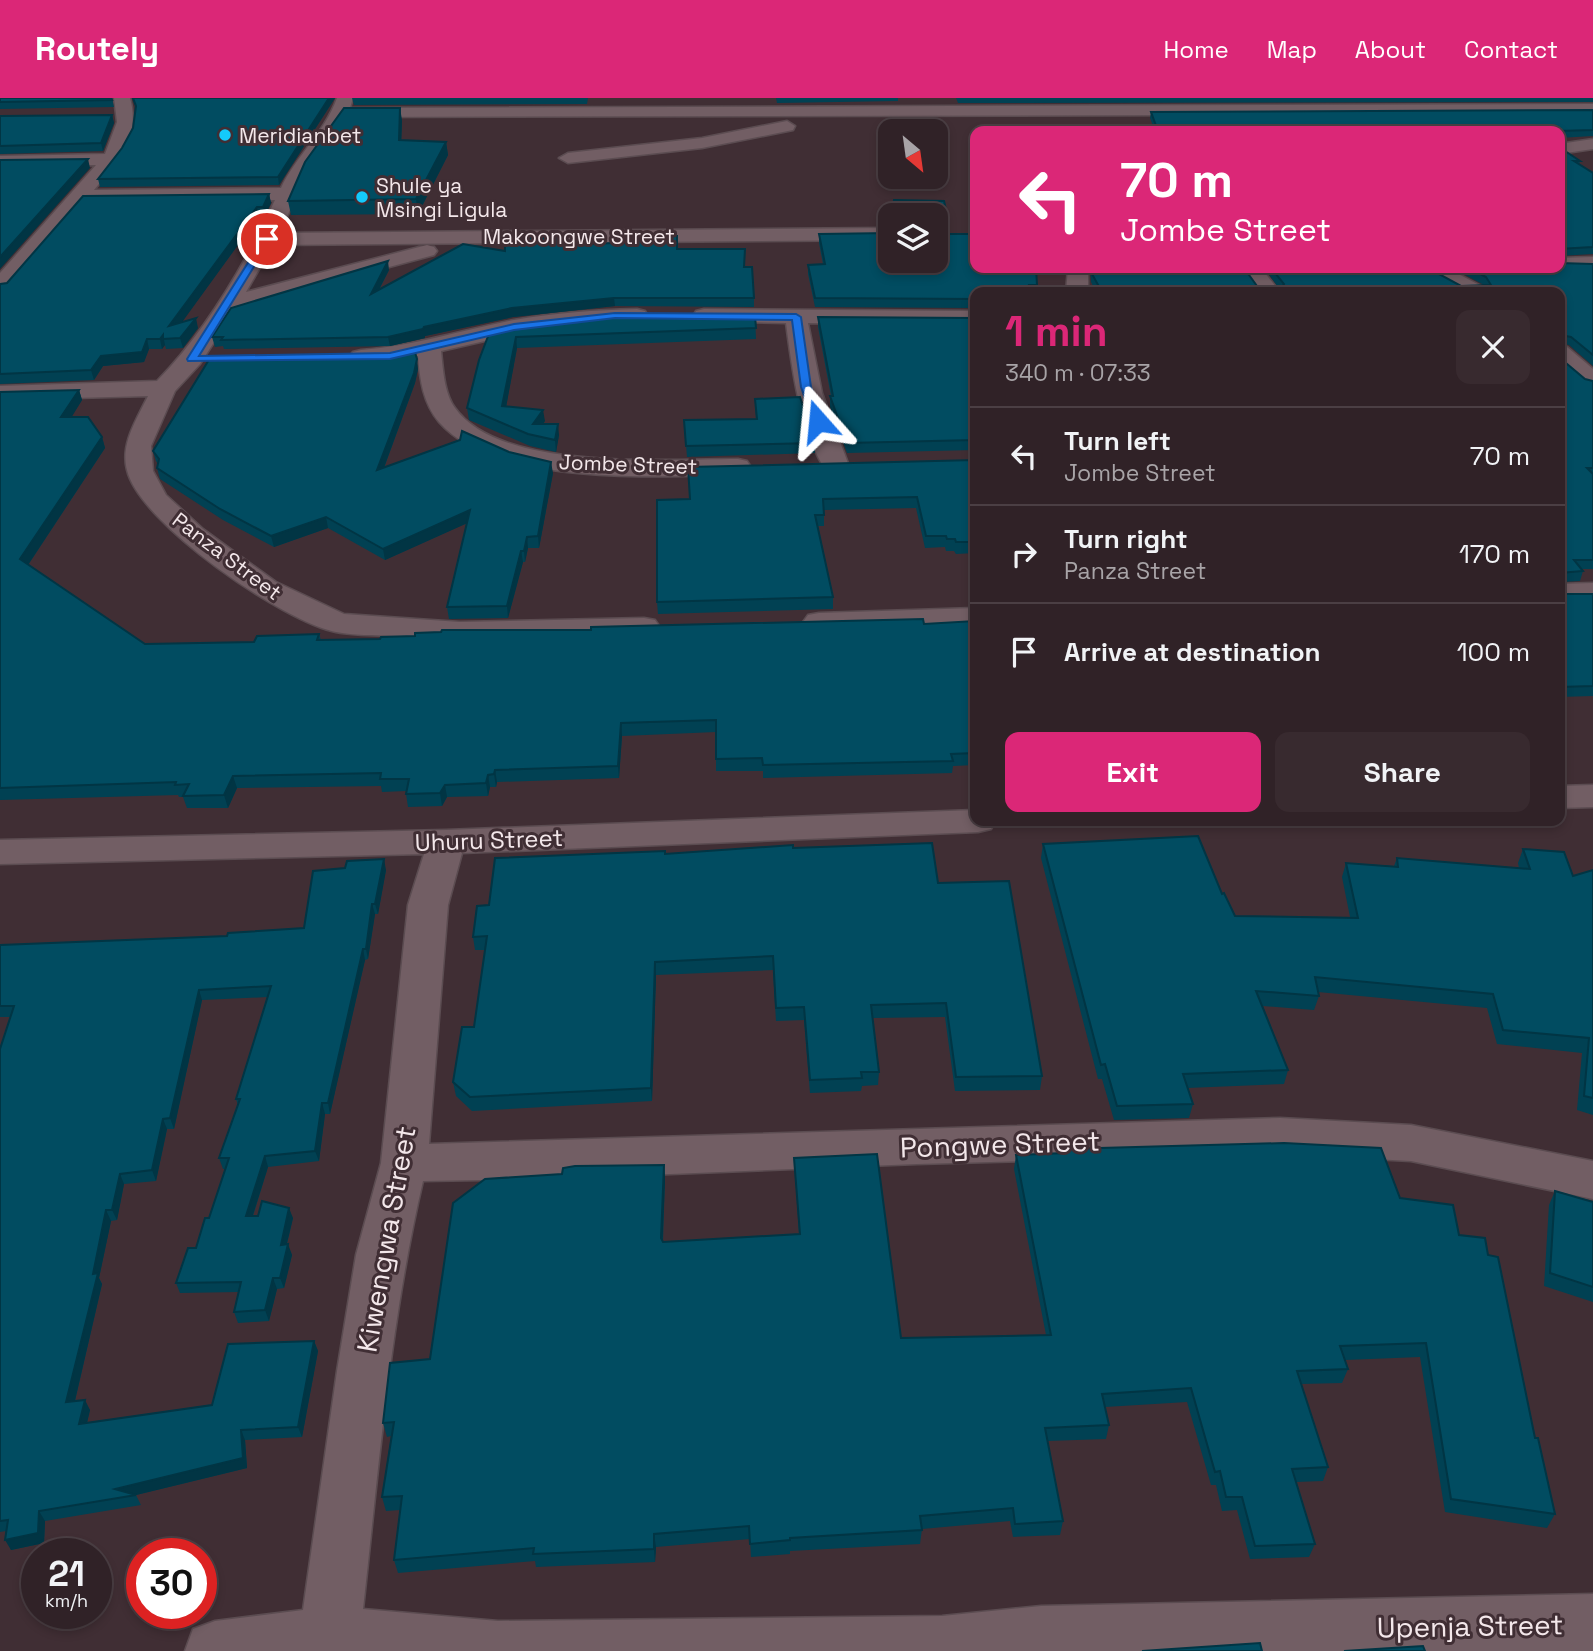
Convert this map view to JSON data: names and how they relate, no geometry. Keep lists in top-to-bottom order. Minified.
{"streets":{"street":["Makoongwe Street","Jombe Street","Panza Street","Uhuru Street","Pongwe Street","Kiwengwa Street","Upenja Street"]},"crossings":[["Makoongwe Street","Panza Street"],["Uhuru Street","Kiwengwa Street"],["Pongwe Street","Kiwengwa Street"],["Kiwengwa Street","Upenja Street"]],"places":["Meridianbet","Shule ya Msingi Ligula"],"north":"bottom right","page":{"header":"Routely","nav":["Home","Map","About","Contact"],"turn":["70 m","Jombe Street"],"heading":["1 min","340 m · 07:33"],"list":[{"name":"Turn left","note":"Jombe Street","value":"70 m"},{"name":"Turn right","note":"Panza Street","value":"170 m"},{"name":"Arrive at destination","value":"100 m"}],"buttons":["Exit","Share"],"speed":"21 km/h","limit":"30"}}
